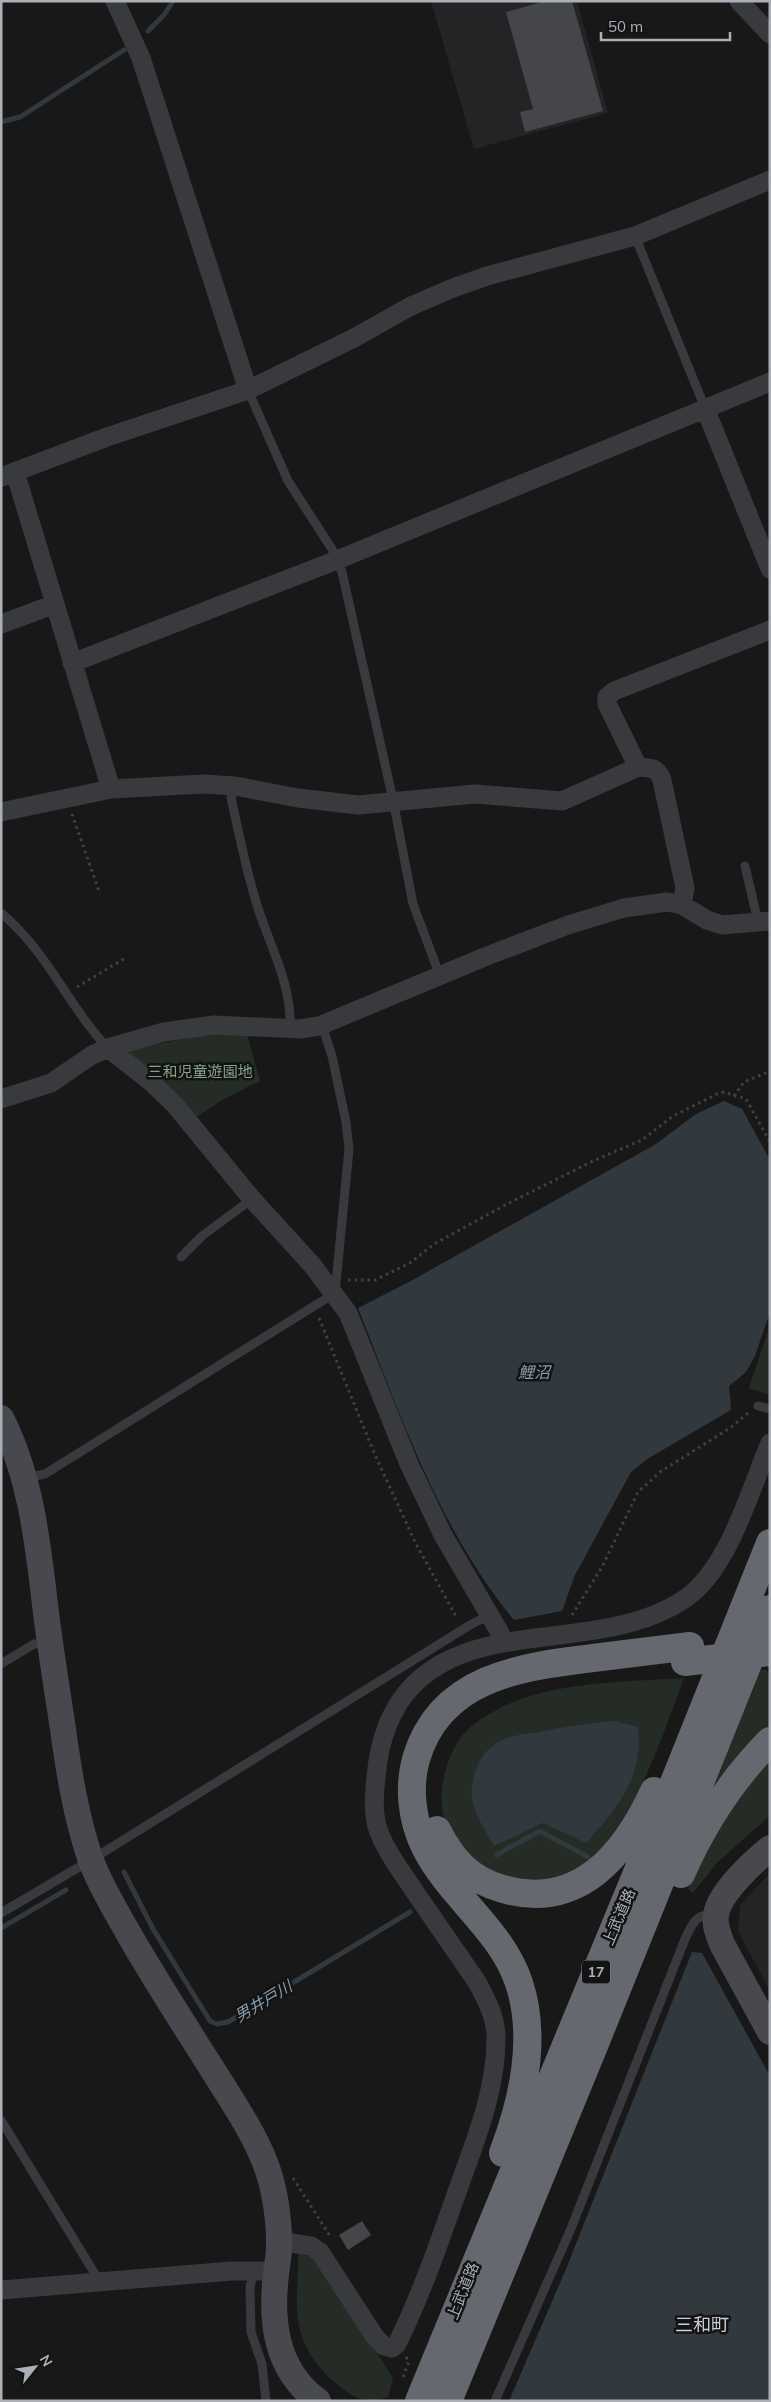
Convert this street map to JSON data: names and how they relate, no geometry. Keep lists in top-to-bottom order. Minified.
{"streets":{"highway":["上武道路","17"]},"districts":["三和町"],"water":["鯉沼","男井戸川"],"parks":["三和児童遊園地"],"scale_bar":"50 m","north":"top right"}
